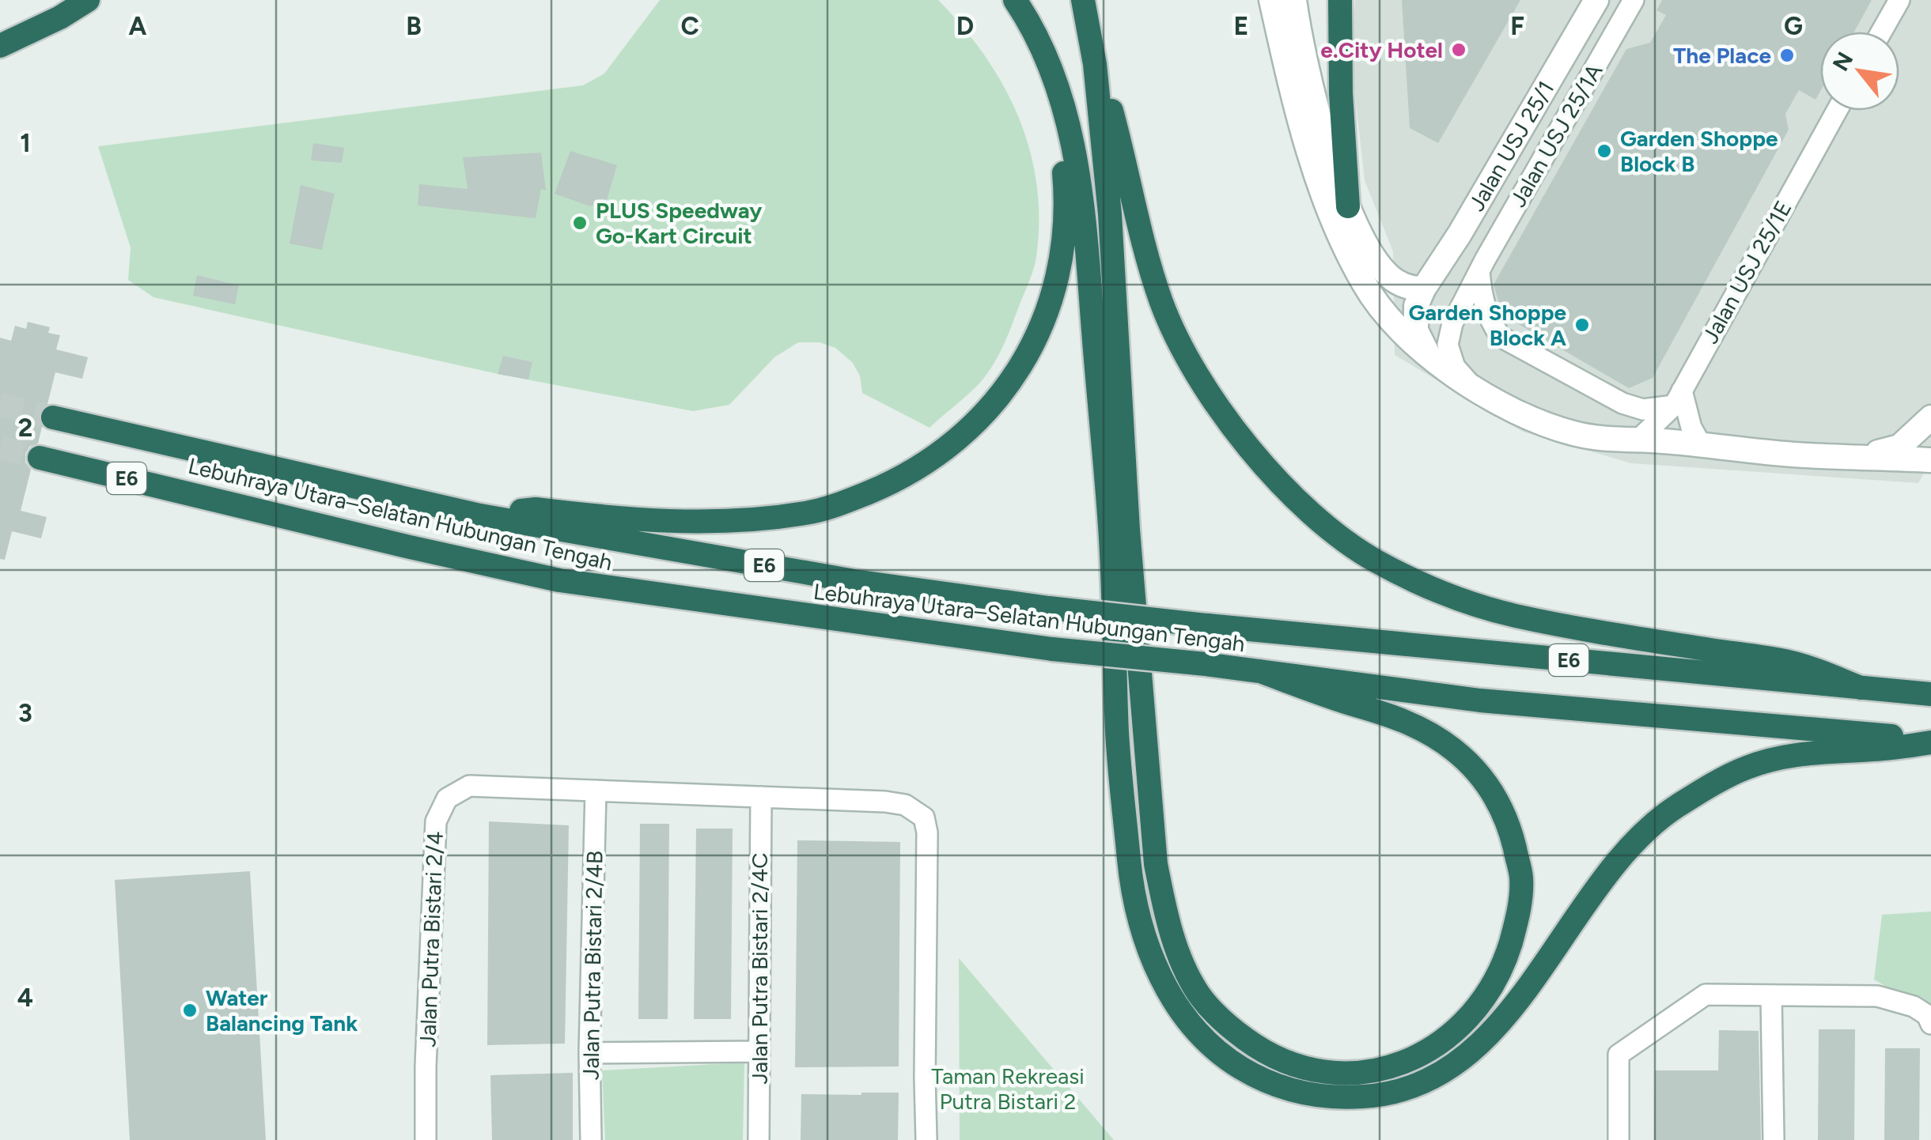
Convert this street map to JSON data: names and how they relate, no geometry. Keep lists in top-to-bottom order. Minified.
{"streets":{"highway":["E6","Lebuhraya Utara–Selatan Hubungan Tengah"],"street":["Jalan USJ 25/1A","Jalan USJ 25/1","Jalan USJ 25/1E","Jalan Putra Bistari 2/4","Jalan Putra Bistari 2/4B","Jalan Putra Bistari 2/4C"]},"crossings":[["Jalan Putra Bistari 2/4","Jalan Putra Bistari 2/4B"],["Jalan Putra Bistari 2/4","Jalan Putra Bistari 2/4C"]],"parks":["Taman Rekreasi Putra Bistari 2"],"places":["e.City Hotel","The Place","Garden Shoppe Block B","PLUS Speedway Go-Kart Circuit","Garden Shoppe Block A","Water Balancing Tank"],"north":"top left","grid":{"columns":["A","B","C","D","E","F","G"],"rows":["1","2","3","4"]}}
